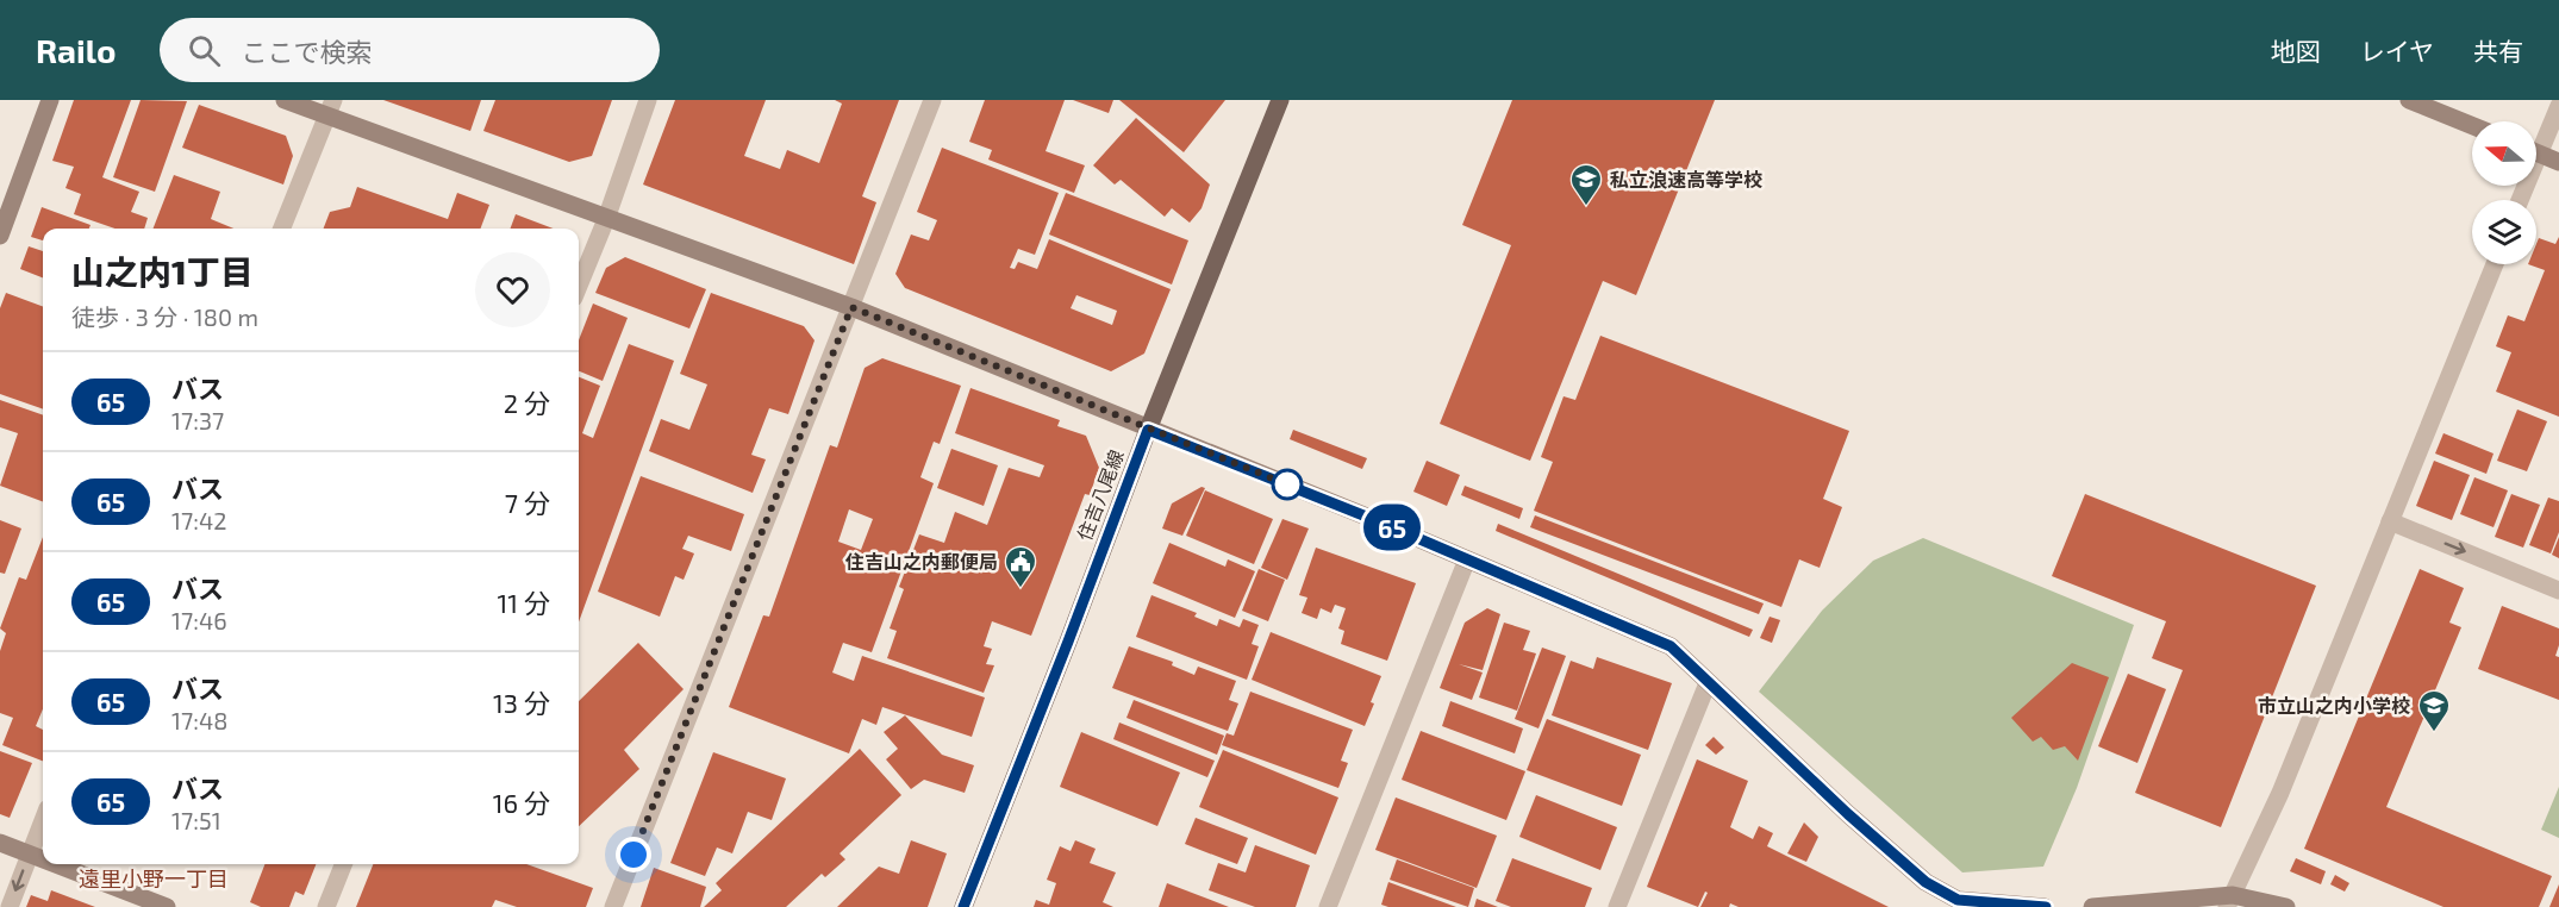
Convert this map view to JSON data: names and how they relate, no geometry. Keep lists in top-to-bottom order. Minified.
{"streets":{"main road":["住吉八尾線"]},"districts":["遠里小野一丁目"],"places":{"school or university":["私立浪速高等学校","市立山之内小学校"],"public building":["住吉山之内郵便局"]},"lines":["bus line 65"],"north":"left","page":{"header":"Railo","search":"ここで検索","nav":["地図","レイヤ","共有"],"on_map":"65","heading":["山之内1丁目","徒歩 · 3 分 · 180 m"],"list":[{"mark":"65","name":"バス","note":"17:37","value":"2 分"},{"mark":"65","name":"バス","note":"17:42","value":"7 分"},{"mark":"65","name":"バス","note":"17:46","value":"11 分"},{"mark":"65","name":"バス","note":"17:48","value":"13 分"},{"mark":"65","name":"バス","note":"17:51","value":"16 分"}]}}
